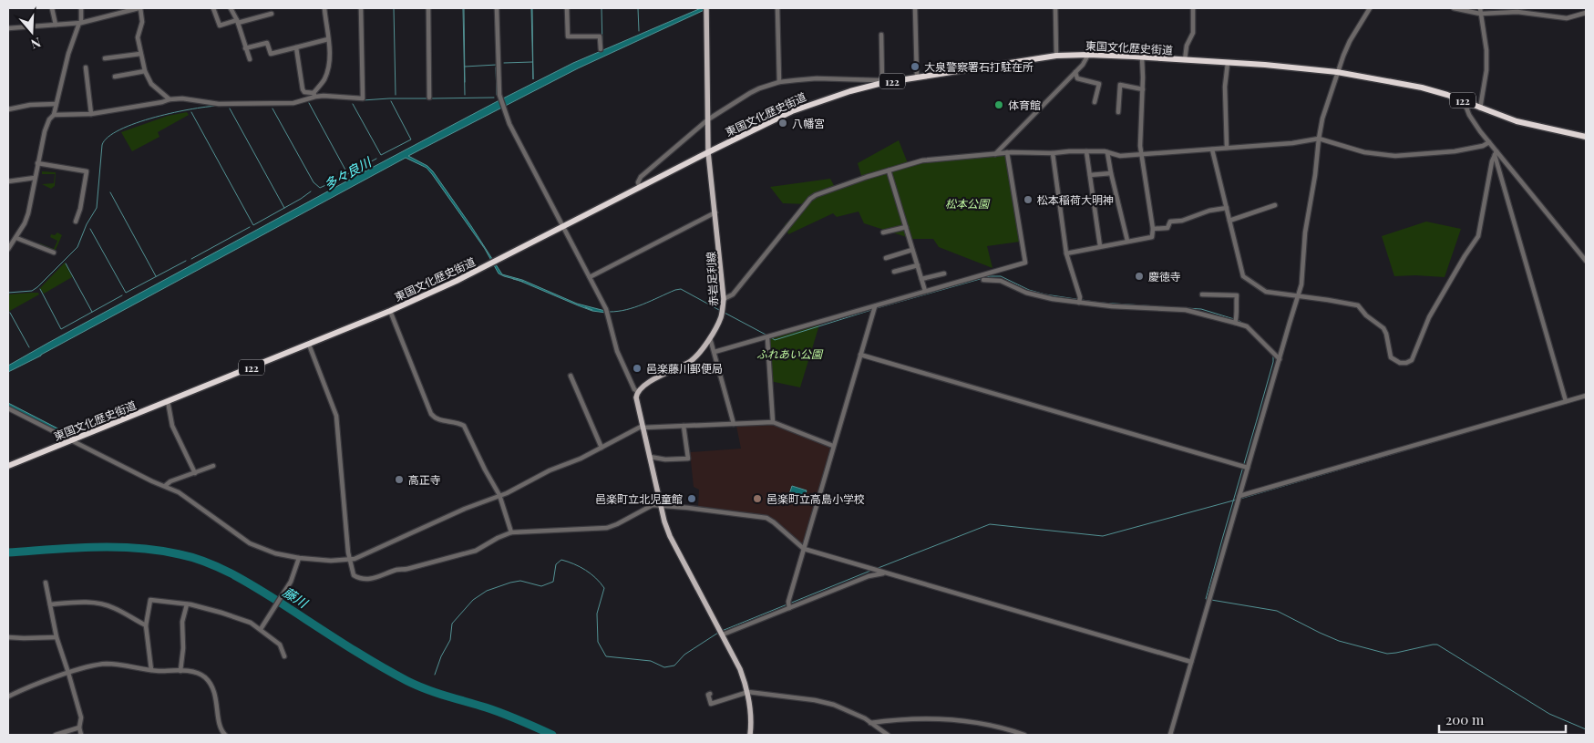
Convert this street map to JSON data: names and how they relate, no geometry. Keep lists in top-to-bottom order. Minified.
{"streets":{"highway":["東国文化歴史街道","122"],"main road":["赤岩足利線"]},"crossings":[["東国文化歴史街道","赤岩足利線"]],"water":["多々良川","藤川"],"parks":["松本公園","ふれあい公園"],"places":["大泉警察署石打駐在所","体育館","八幡宮","松本稲荷大明神","慶徳寺","邑楽藤川郵便局","高正寺","邑楽町立北児童館","邑楽町立高島小学校"],"scale_bar":"200 m","north":"bottom"}
